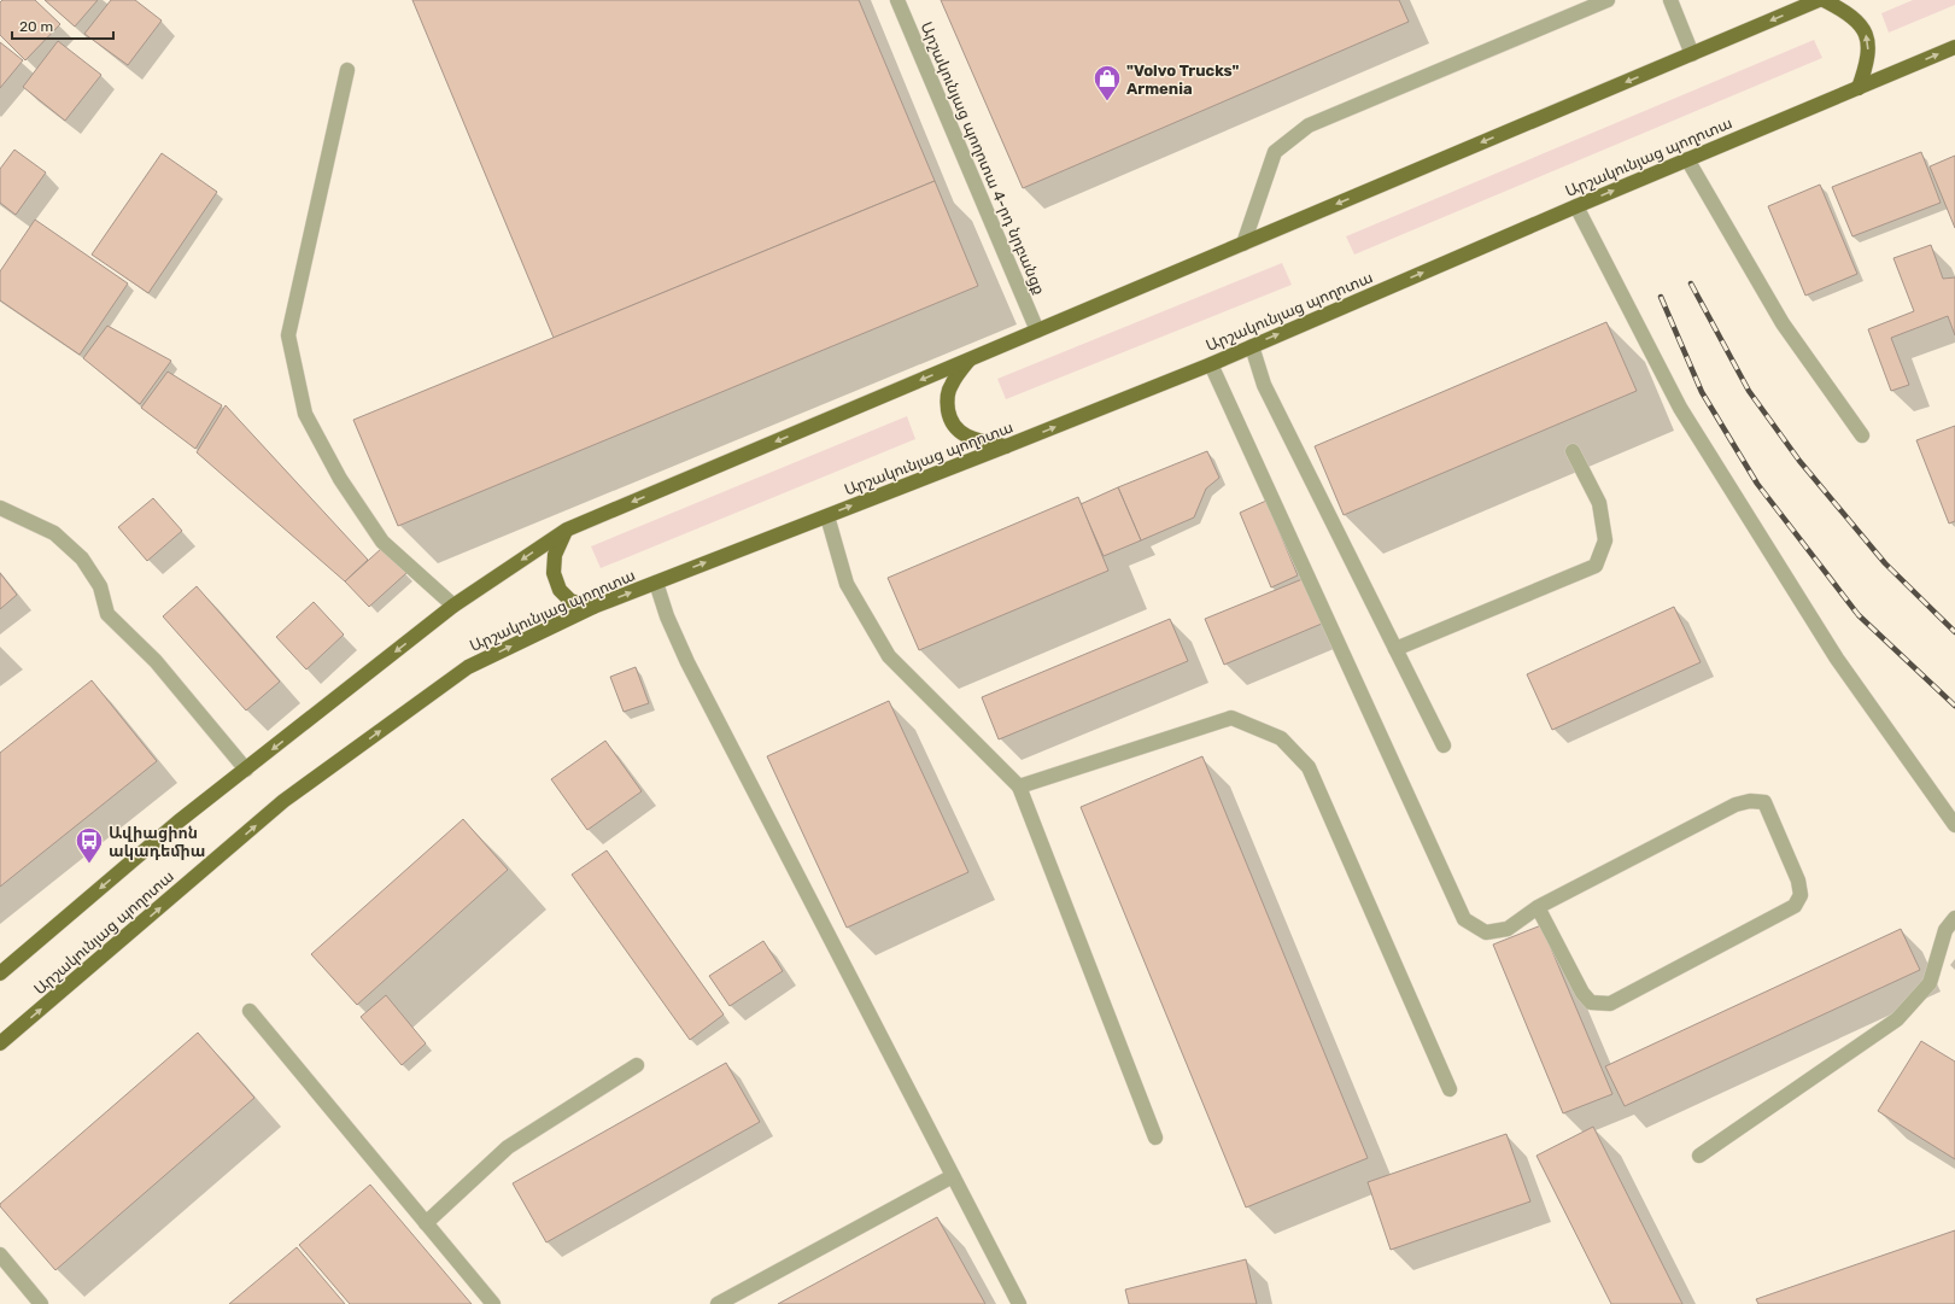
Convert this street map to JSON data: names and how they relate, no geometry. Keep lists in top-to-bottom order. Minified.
{"streets":{"main road":["Արշակունյաց պողոտա"],"street":["Արշակունյաց պողոտա 4-րդ նրբանցք"]},"places":{"shop":["\"Volvo Trucks\" Armenia"],"bus stop":["Ավիացիոն ակադեմիա"]},"scale_bar":"20 m"}
